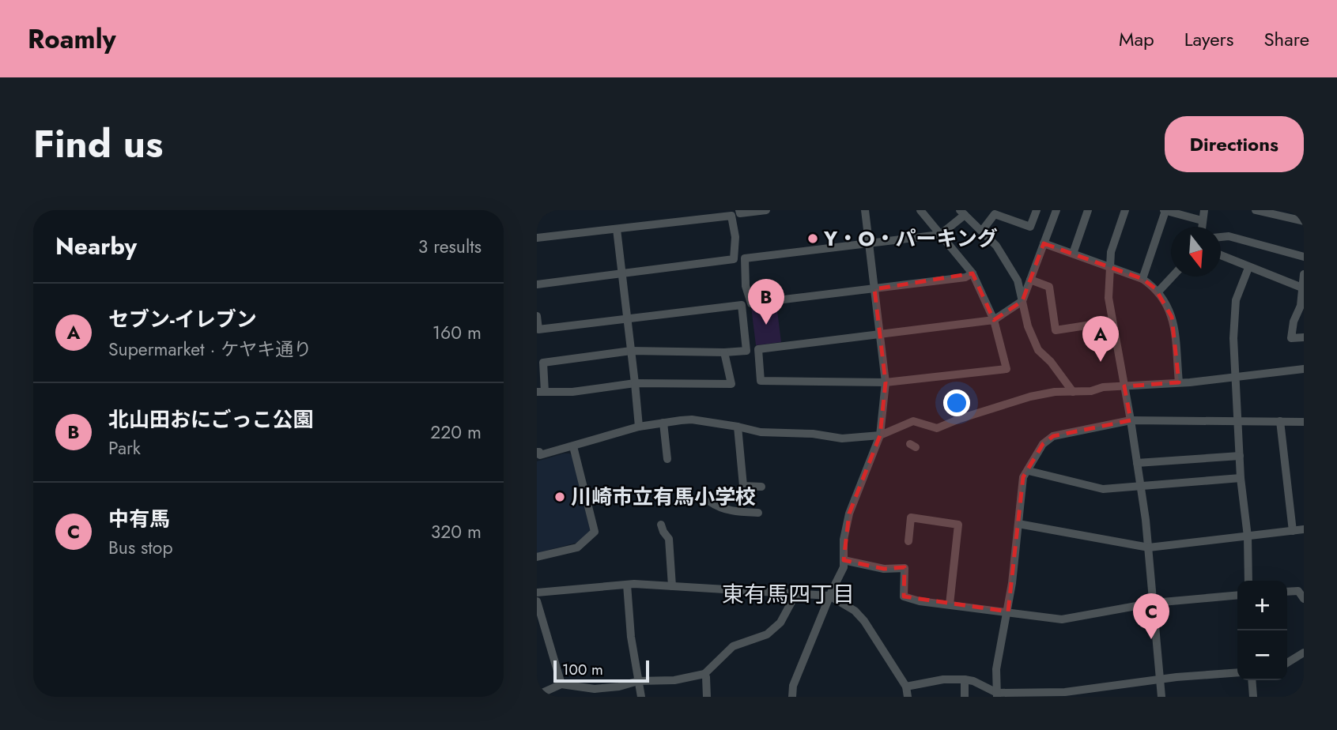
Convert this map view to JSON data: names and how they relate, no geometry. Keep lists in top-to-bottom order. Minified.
{"districts":["東有馬四丁目"],"places":["Y・O・パーキング","川崎市立有馬小学校"],"scale_bar":"100 m","north":"bottom","page":{"header":"Roamly","nav":["Map","Layers","Share"],"title":"Find us","buttons":"Directions","heading":["Nearby","3 results"],"pins":["B","A","C"],"list":[{"mark":"A","name":"セブン-イレブン","note":"Supermarket · ケヤキ通り","value":"160 m"},{"mark":"B","name":"北山田おにごっこ公園","note":"Park","value":"220 m"},{"mark":"C","name":"中有馬","note":"Bus stop","value":"320 m"}],"map_buttons":["+","−"],"scale":"100 m"}}
